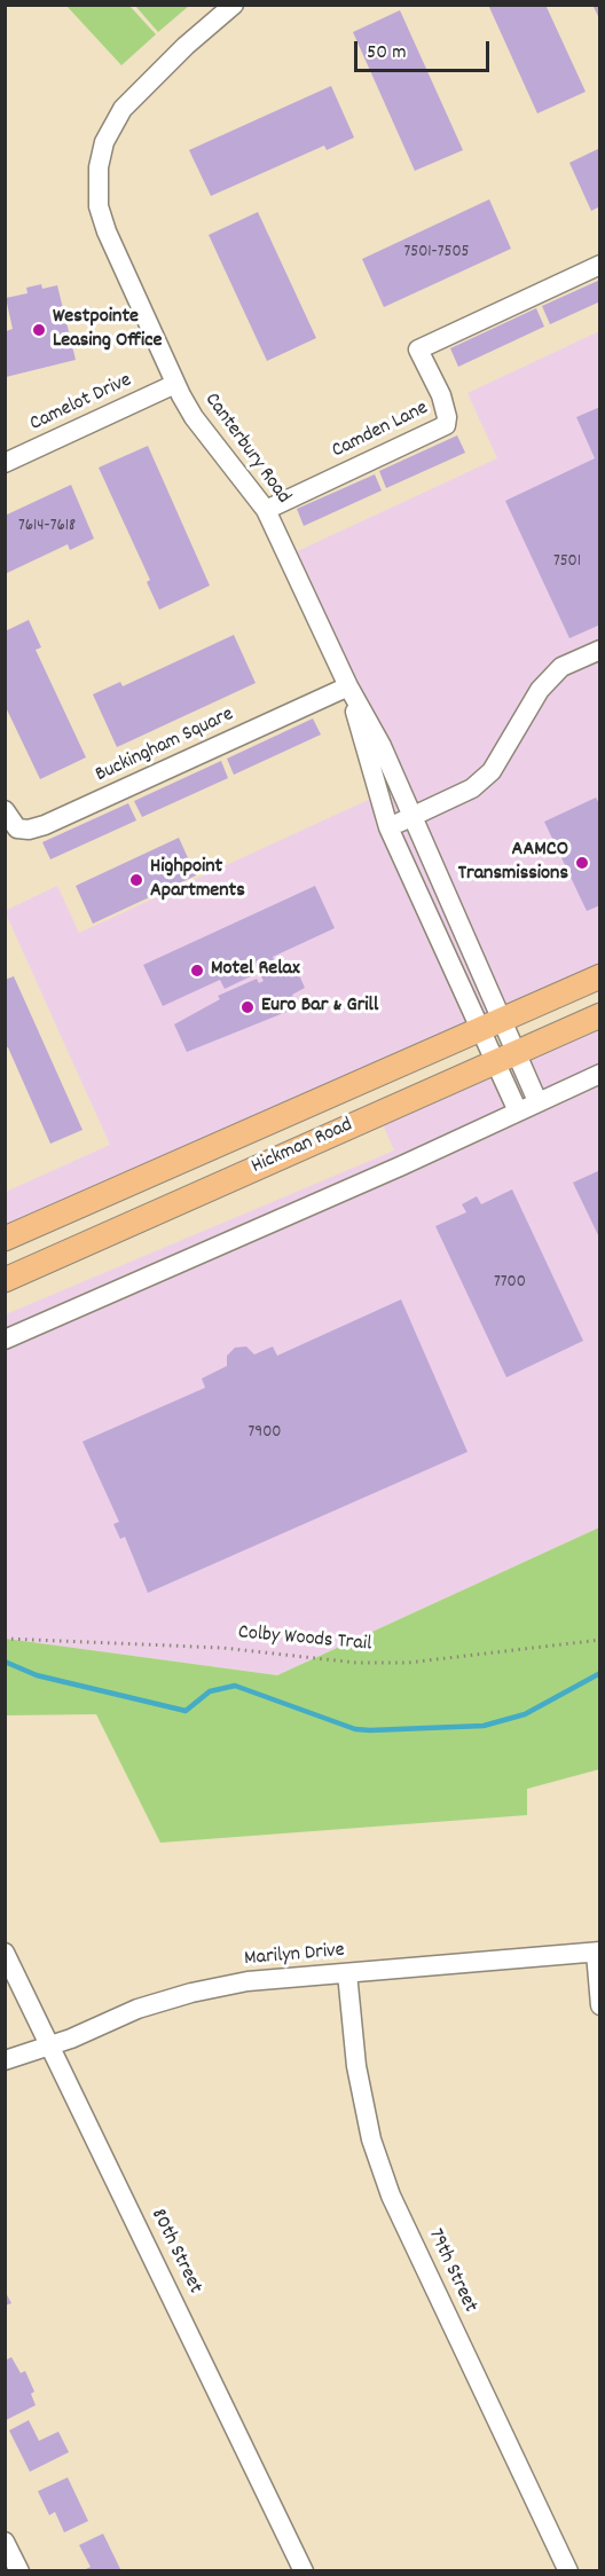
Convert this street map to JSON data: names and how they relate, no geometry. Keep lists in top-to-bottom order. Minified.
{"streets":{"main road":["Hickman Road"],"street":["Camelot Drive","Camden Lane","Canterbury Road","Buckingham Square","Marilyn Drive","80th Street","79th Street"],"path":["Colby Woods Trail"]},"crossings":[["Camelot Drive","Canterbury Road"],["Camden Lane","Canterbury Road"],["Canterbury Road","Buckingham Square"],["Canterbury Road","Hickman Road"],["Marilyn Drive","80th Street"],["Marilyn Drive","79th Street"]],"places":["Westpointe Leasing Office","AAMCO Transmissions","Highpoint Apartments","Motel Relax","Euro Bar & Grill"],"house_numbers":["7501-7505","7614-7618","7501","7700","7900"],"scale_bar":"50 m"}
